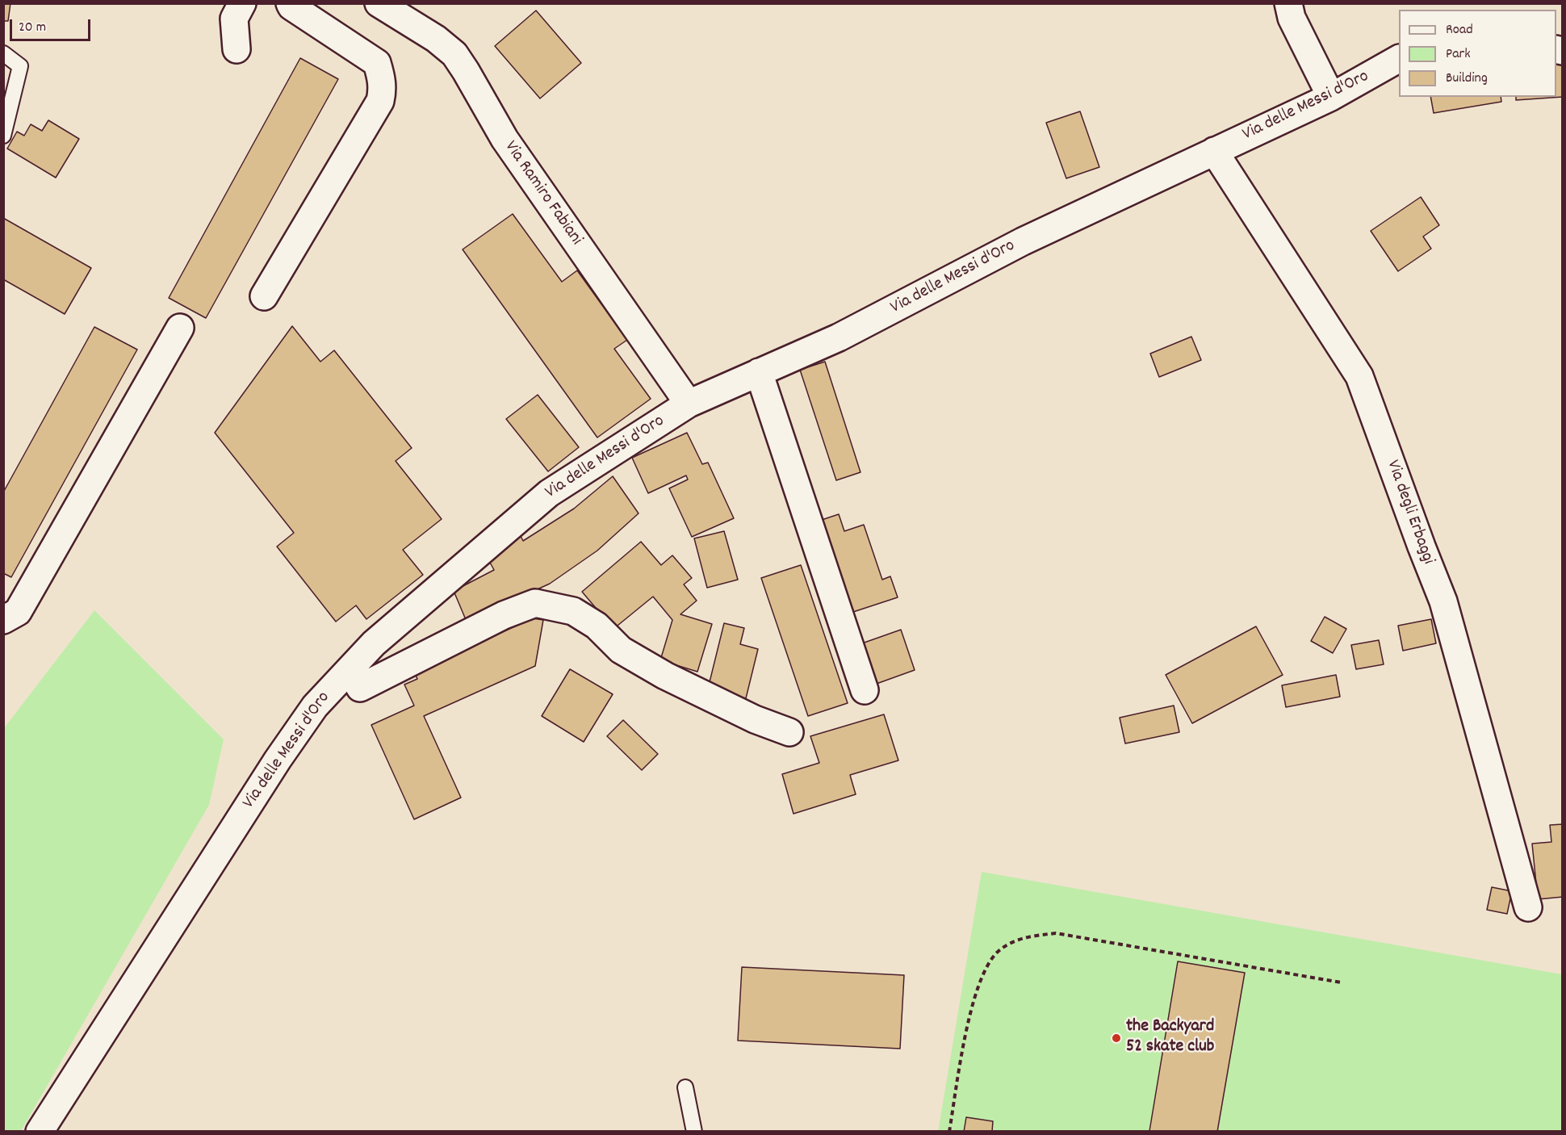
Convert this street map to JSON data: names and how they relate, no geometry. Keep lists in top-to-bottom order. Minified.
{"streets":{"street":["Via delle Messi d'Oro","Via Ramiro Fabiani","Via degli Erbaggi"]},"crossings":[["Via delle Messi d'Oro","Via Ramiro Fabiani"],["Via delle Messi d'Oro","Via degli Erbaggi"]],"places":["the Backyard 52 skate club"],"legend":["Road","Park","Building"],"scale_bar":"20 m"}
